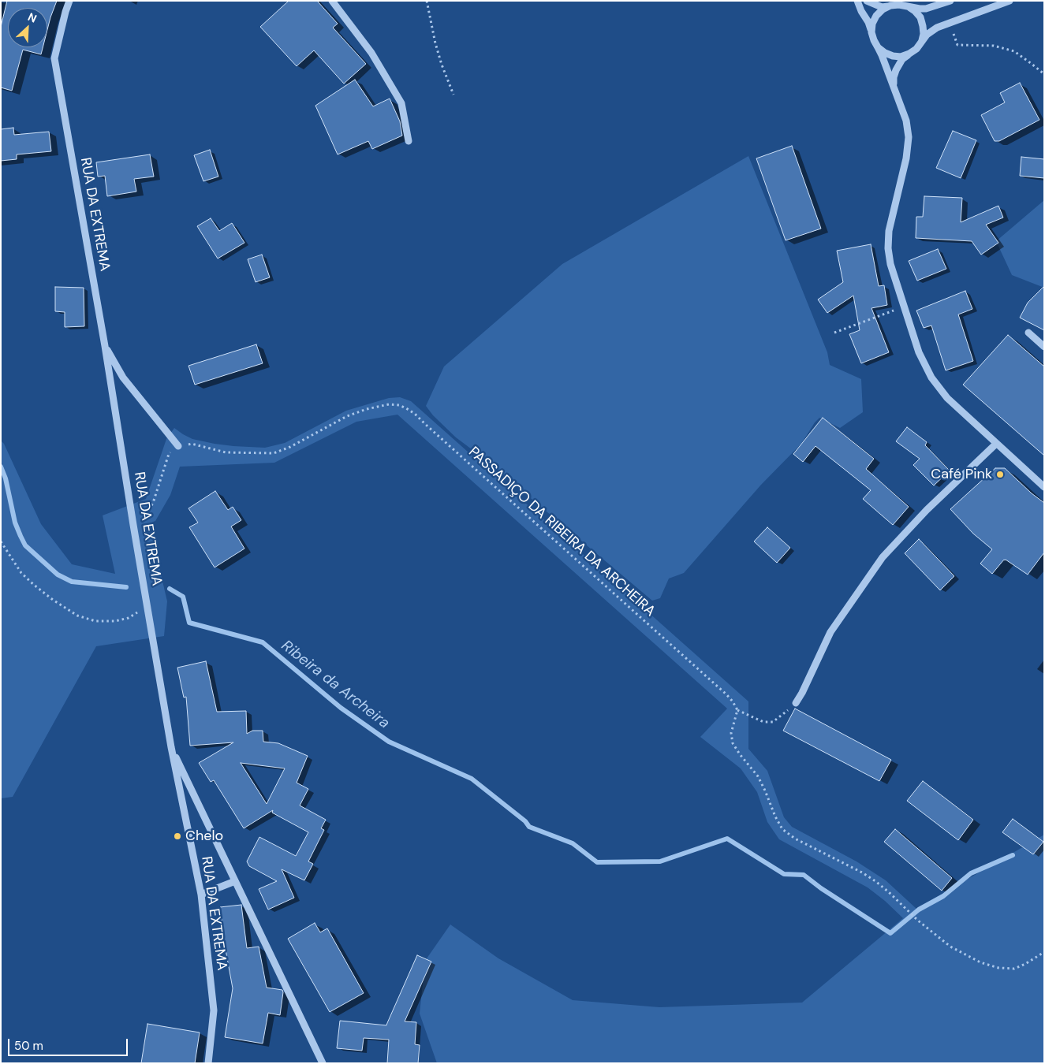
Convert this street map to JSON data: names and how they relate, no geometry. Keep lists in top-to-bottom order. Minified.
{"streets":{"street":["RUA DA EXTREMA"],"path":["PASSADIÇO DA RIBEIRA DA ARCHEIRA"]},"water":["Ribeira da Archeira"],"places":["Café Pink","Chelo"],"scale_bar":"50 m","north":"top right"}
